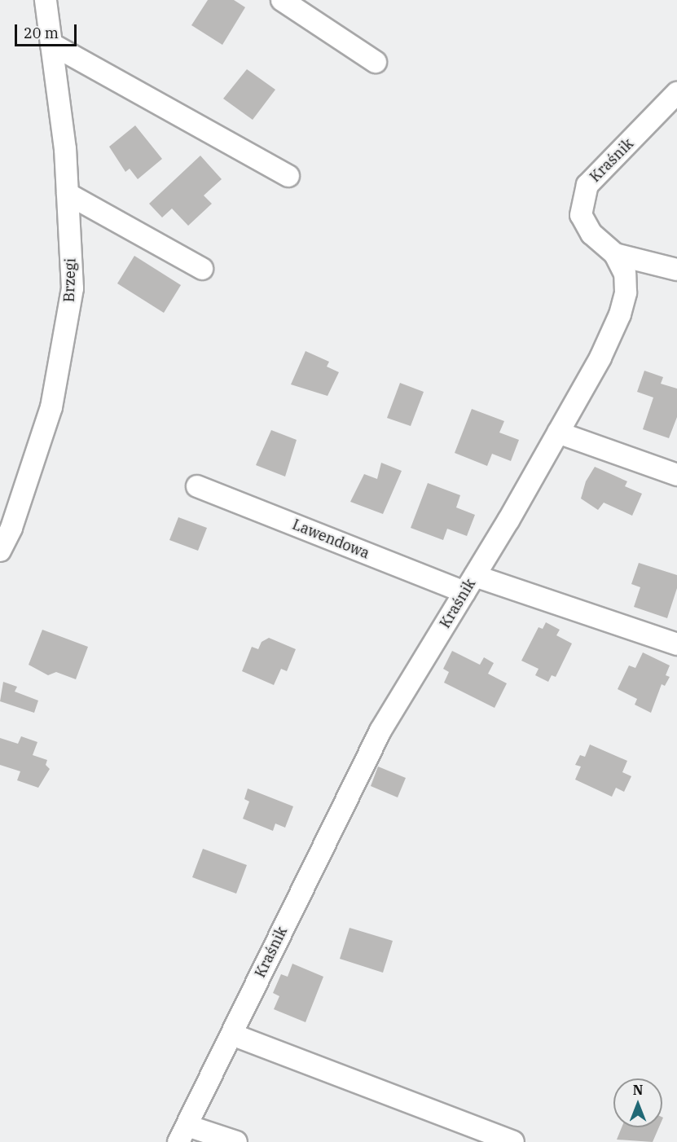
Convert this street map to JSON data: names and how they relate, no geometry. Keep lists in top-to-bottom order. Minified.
{"streets":{"street":["Kraśnik","Brzegi","Lawendowa"]},"crossings":[["Kraśnik","Lawendowa"]],"scale_bar":"20 m","north":"top"}
